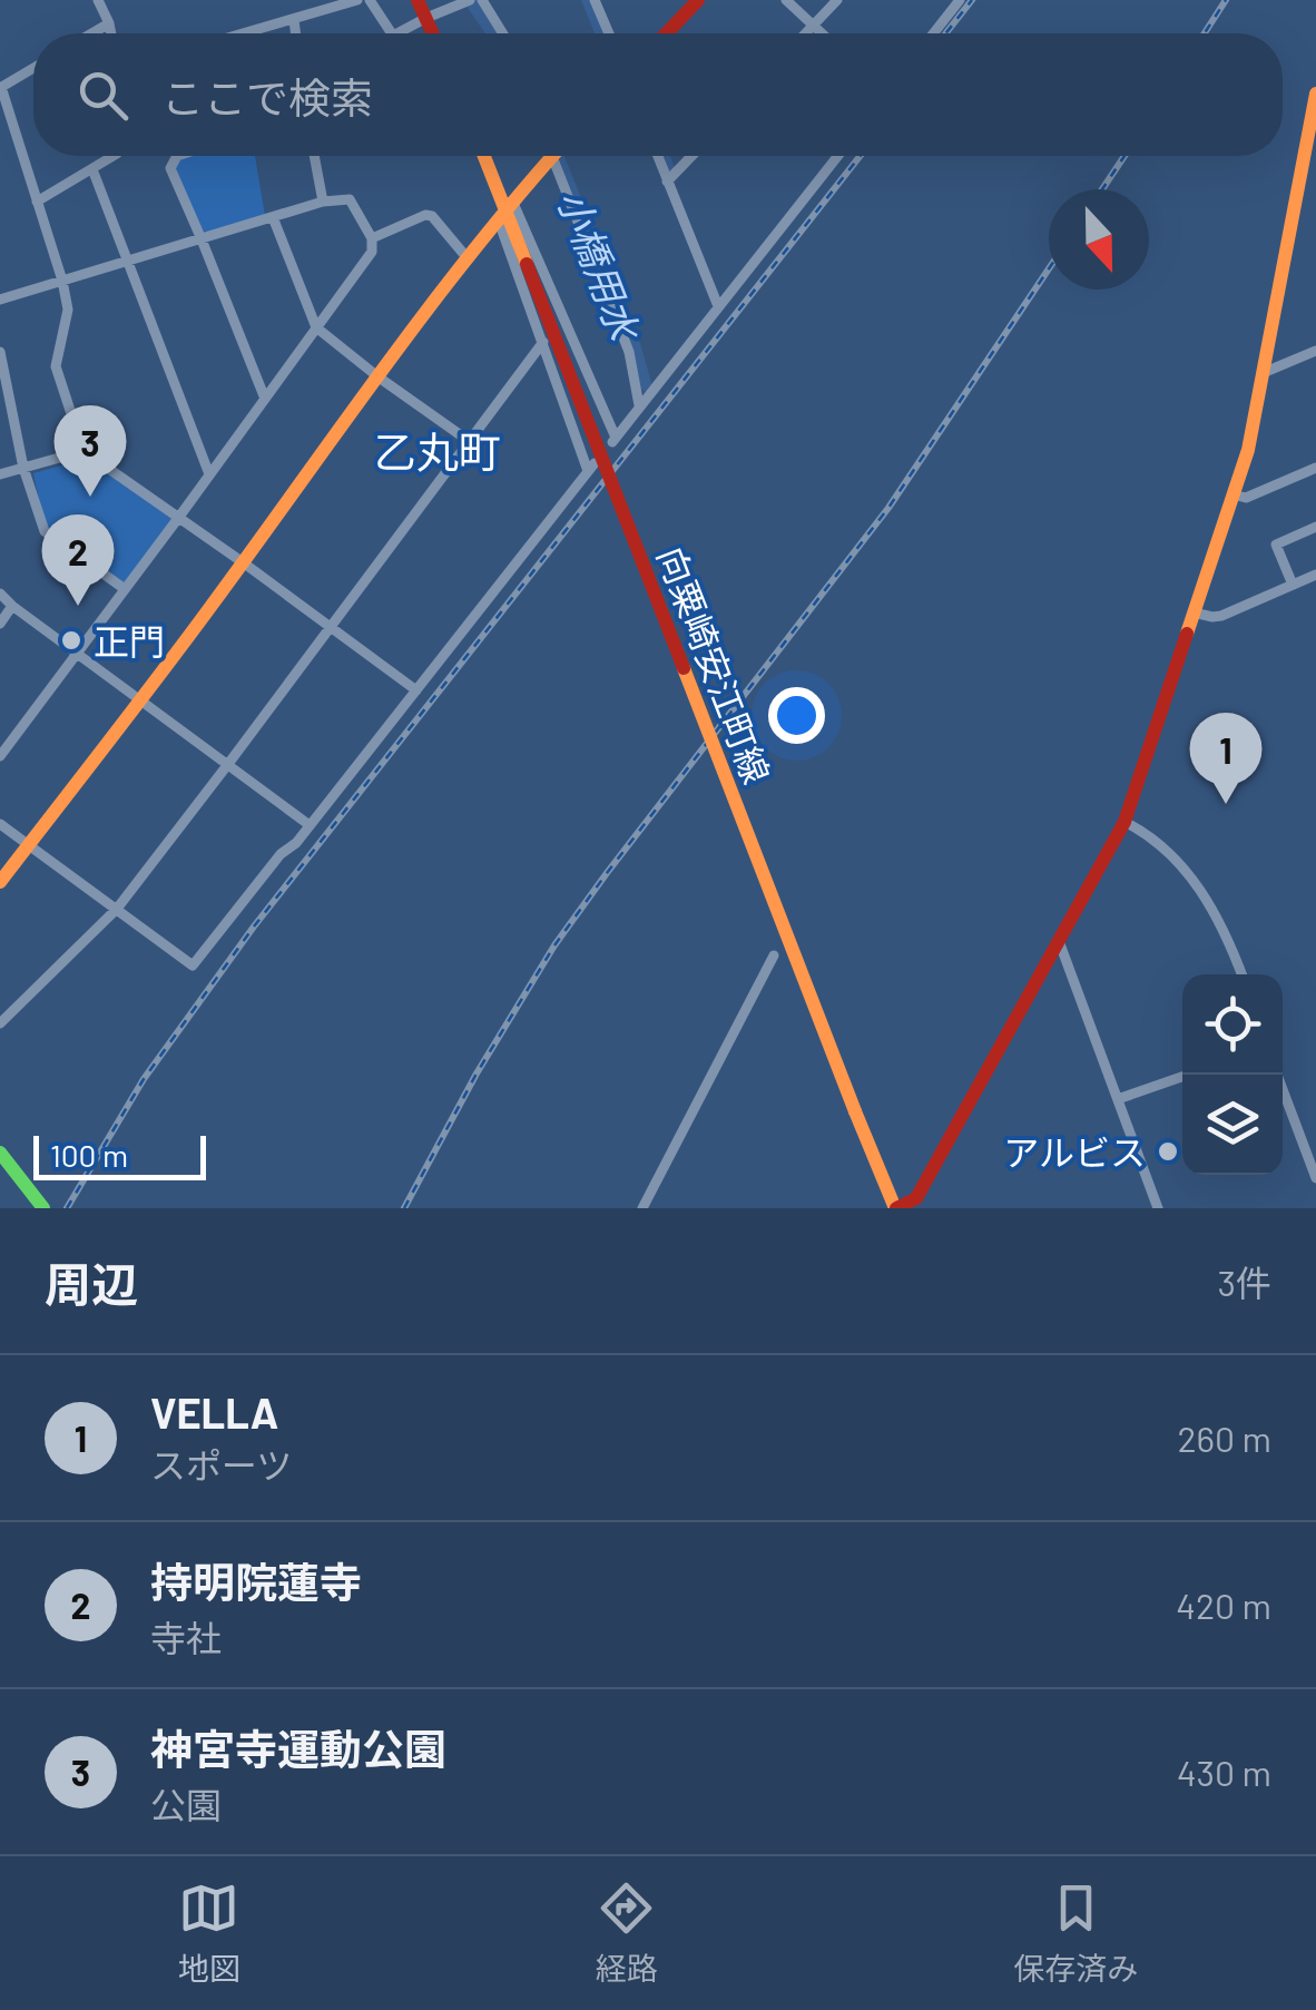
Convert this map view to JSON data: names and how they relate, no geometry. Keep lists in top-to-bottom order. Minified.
{"streets":{"street":["向粟崎安江町線"]},"districts":["乙丸町"],"water":["小橋用水"],"places":["正門","アルビス"],"scale_bar":"100 m","north":"bottom","page":{"search":"ここで検索","pins":["3","2","1"],"scale":"100 m","heading":["周辺","3件"],"list":[{"mark":"1","name":"VELLA","note":"スポーツ","value":"260 m"},{"mark":"2","name":"持明院蓮寺","note":"寺社","value":"420 m"},{"mark":"3","name":"神宮寺運動公園","note":"公園","value":"430 m"}],"nav":["地図","経路","保存済み"]}}
